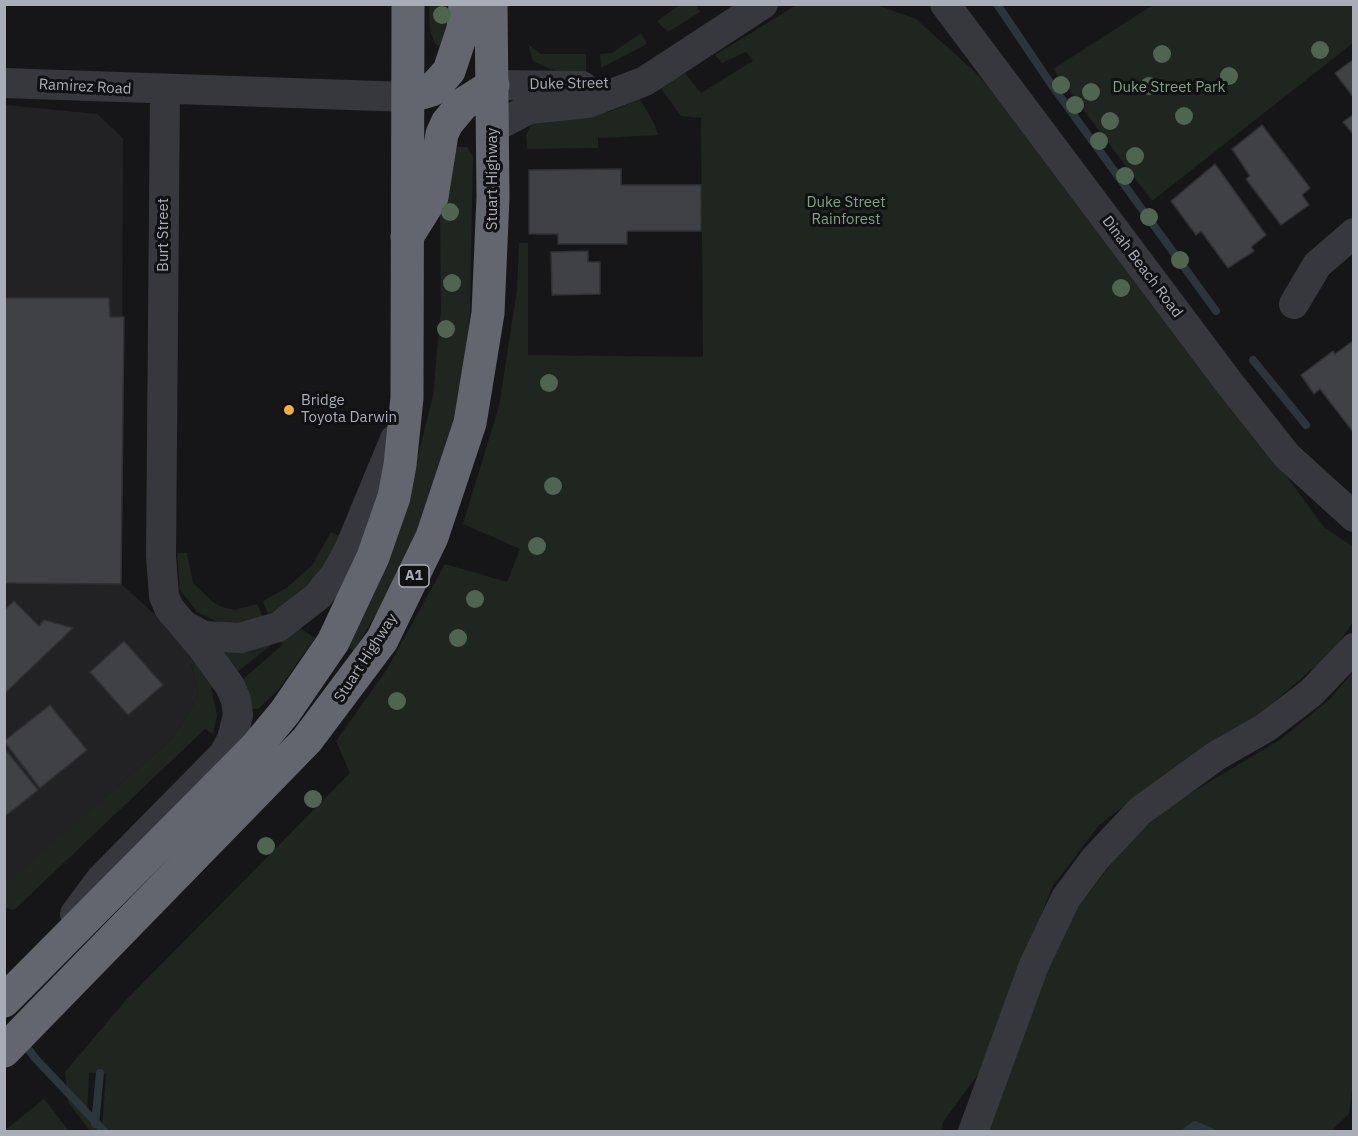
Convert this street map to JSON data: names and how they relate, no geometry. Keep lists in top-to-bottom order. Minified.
{"streets":{"highway":["Stuart Highway","A1"],"street":["Duke Street","Ramirez Road","Burt Street","Dinah Beach Road"]},"crossings":[["Duke Street","Stuart Highway"],["Ramirez Road","Burt Street"]],"parks":["Duke Street Park","Duke Street Rainforest"],"places":["Bridge Toyota Darwin"]}
